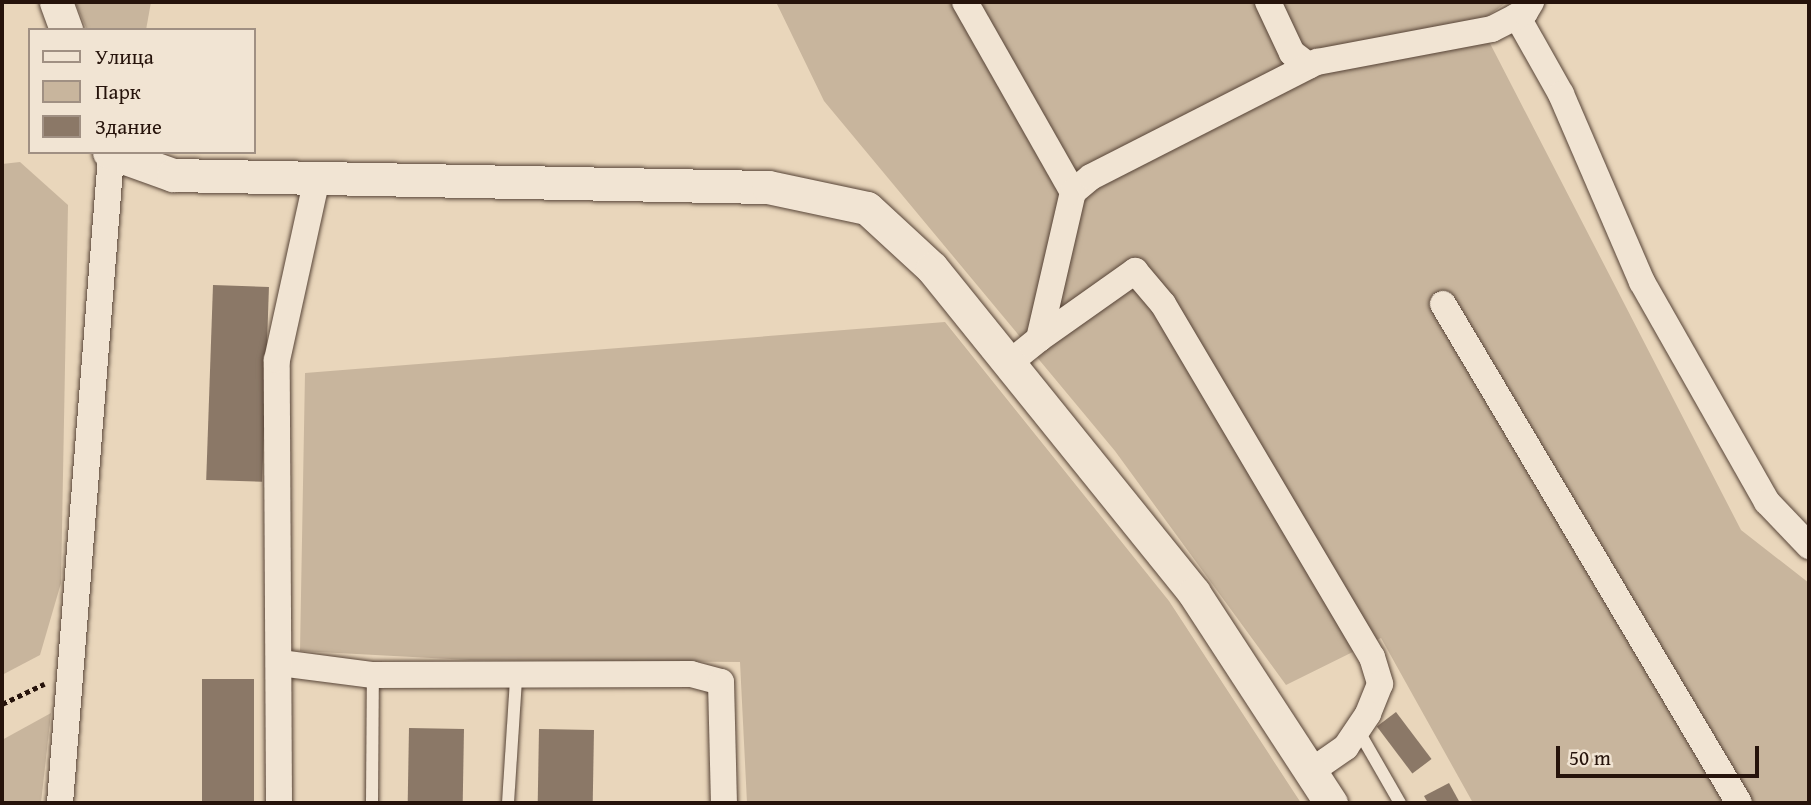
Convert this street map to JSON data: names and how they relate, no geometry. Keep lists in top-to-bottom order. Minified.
{"legend":["Улица","Парк","Здание"],"scale_bar":"50 m"}
